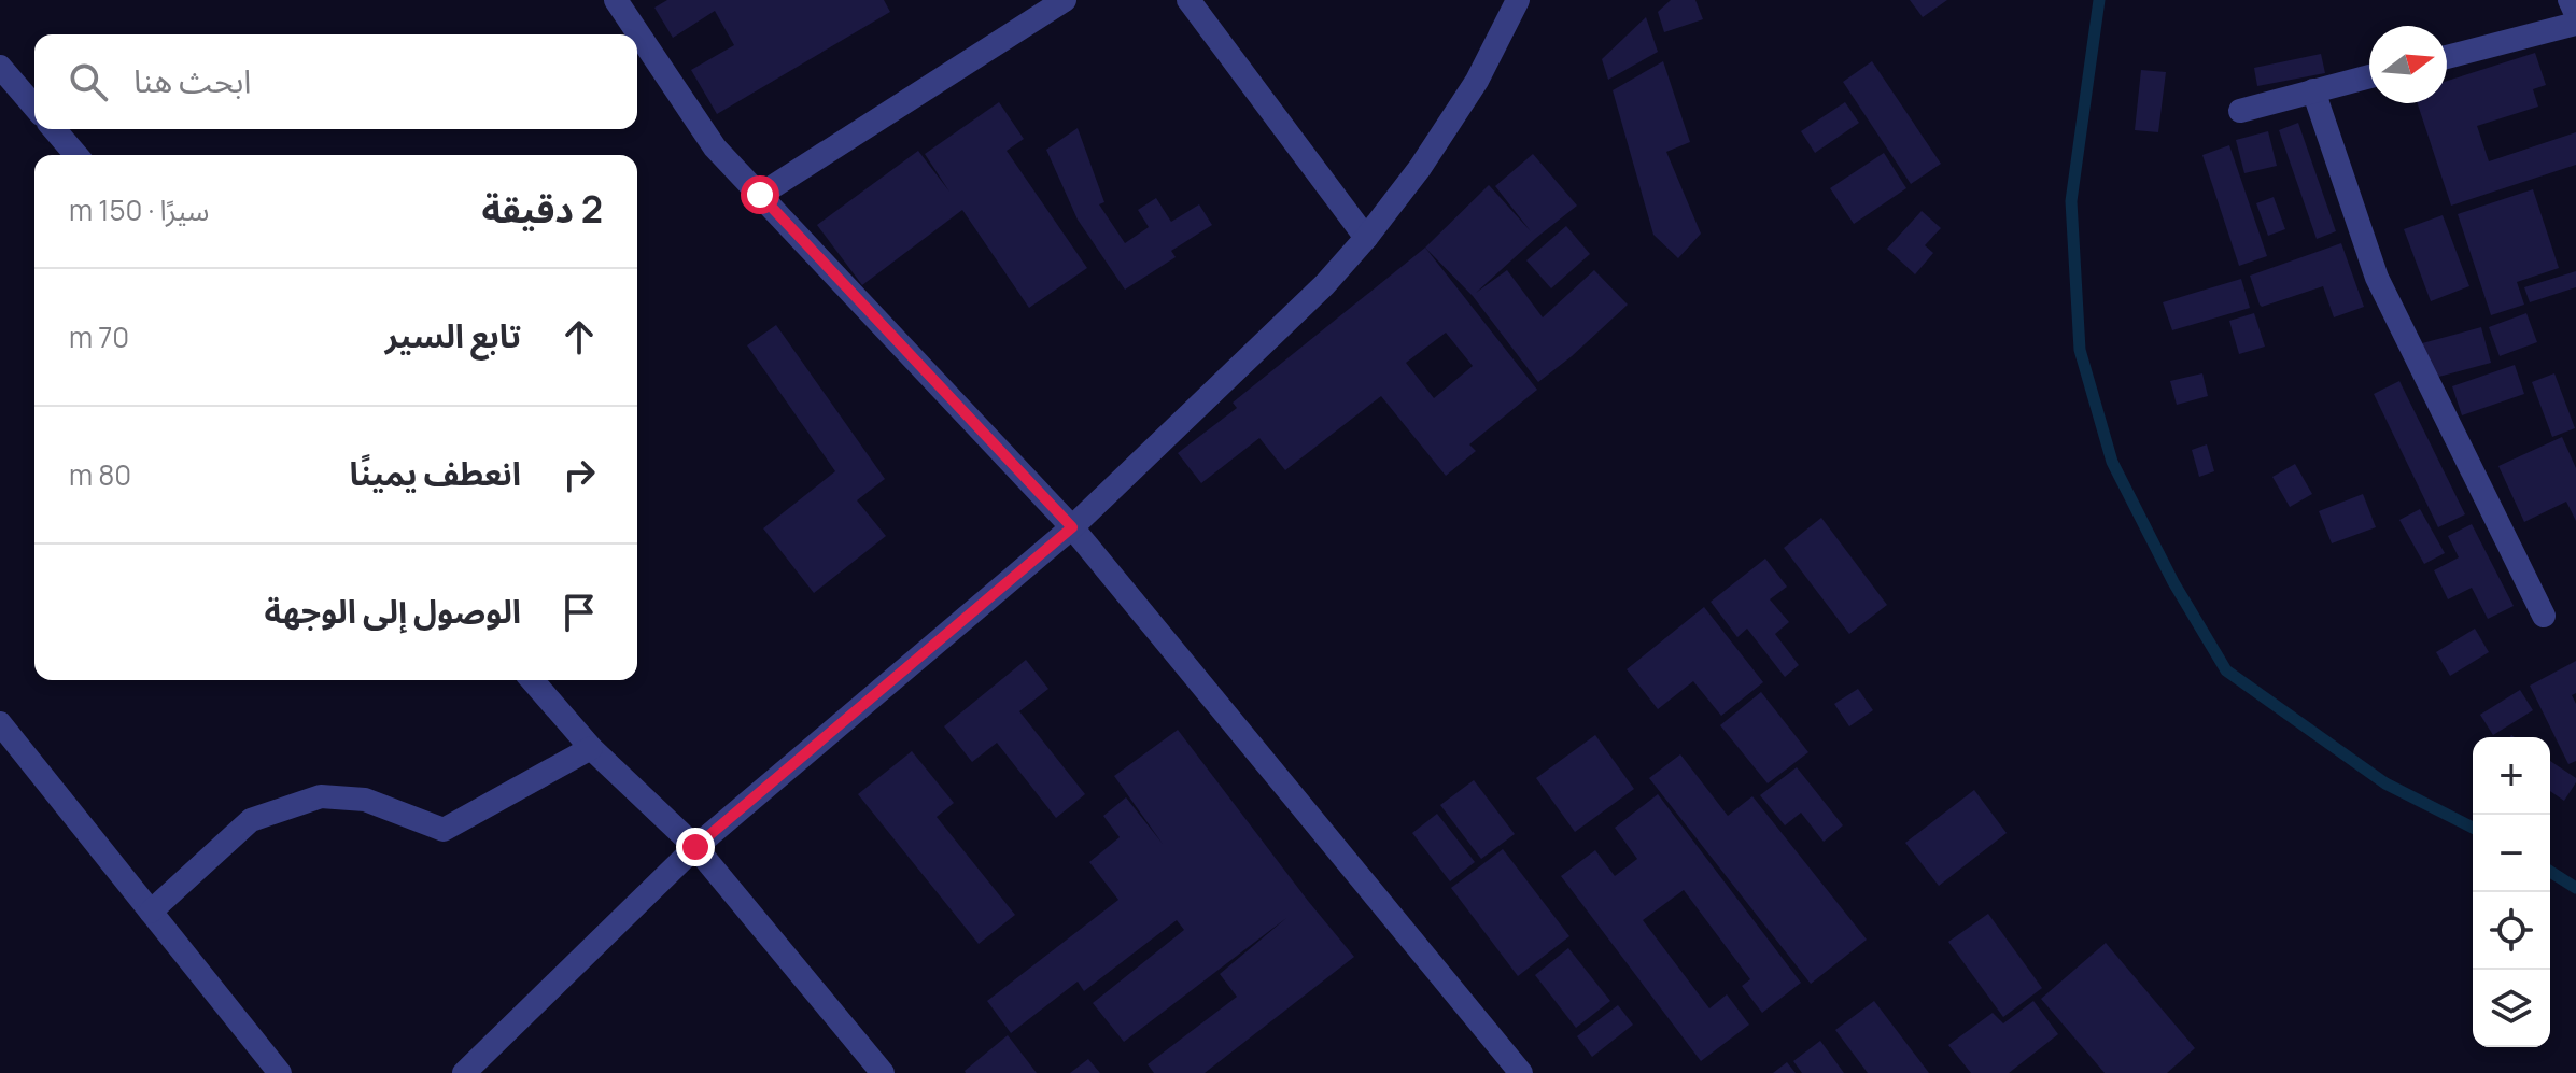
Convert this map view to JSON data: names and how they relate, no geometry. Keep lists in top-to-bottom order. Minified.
{"north":"right","page":{"search":"ابحث هنا","heading":["2 دقيقة","سيرًا · 150 m"],"list":[["تابع السير","70 m"],["انعطف يمينًا","80 m"],"الوصول إلى الوجهة"],"map_buttons":["+","−"]}}
